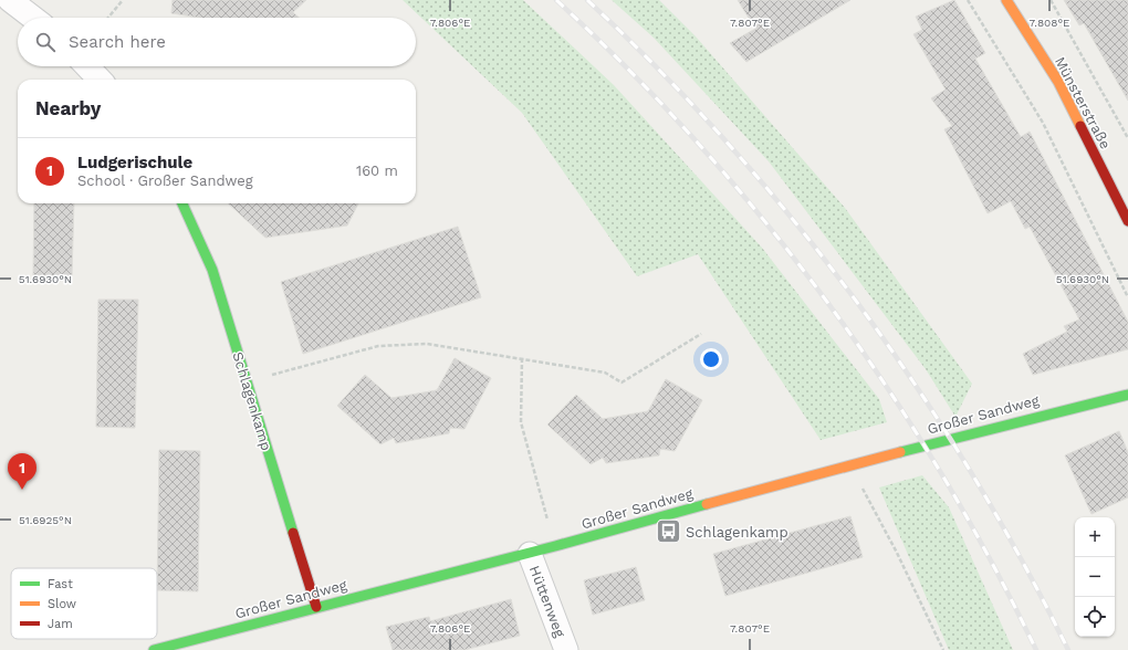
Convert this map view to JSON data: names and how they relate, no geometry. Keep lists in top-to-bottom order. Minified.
{"streets":{"street":["Münsterstraße","Schlagenkamp","Großer Sandweg","Hüttenweg"]},"crossings":[["Schlagenkamp","Großer Sandweg"],["Großer Sandweg","Hüttenweg"]],"places":{"bus stop":["Schlagenkamp"]},"legend":["Fast","Slow","Jam"],"page":{"search":"Search here","heading":"Nearby","list":[{"mark":"1","name":"Ludgerischule","note":"School · Großer Sandweg","value":"160 m"}],"pins":"1","map_buttons":["+","−"]},"coordinates":["7.806°E","7.807°E","7.808°E","51.6930°N","51.6925°N"]}
